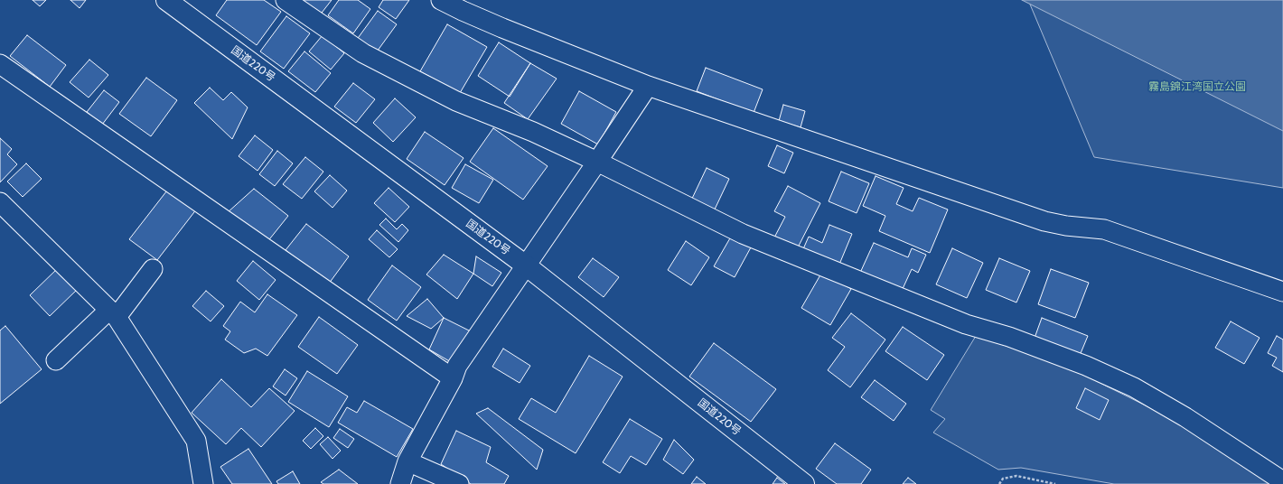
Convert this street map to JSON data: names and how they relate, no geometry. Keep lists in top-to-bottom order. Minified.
{"streets":{"highway":["国道220号"]},"parks":["霧島錦江湾国立公園"]}
